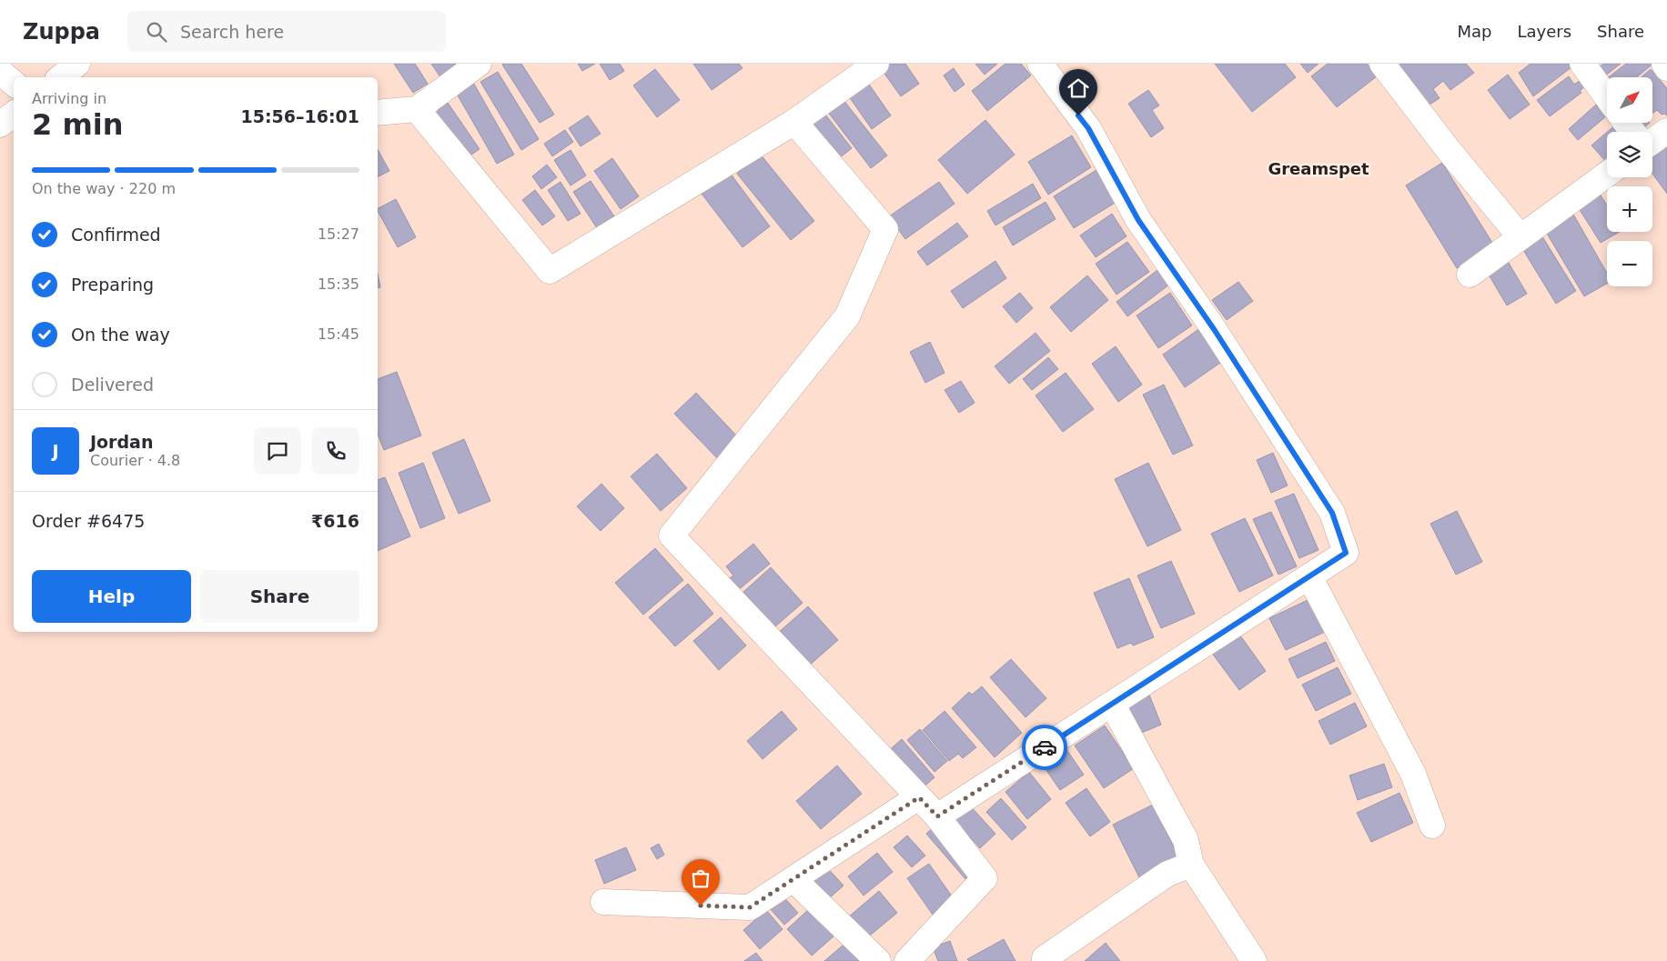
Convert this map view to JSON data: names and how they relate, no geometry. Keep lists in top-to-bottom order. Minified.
{"districts":["Greamspet"],"north":"top right","page":{"header":"Zuppa","search":"Search here","nav":["Map","Layers","Share"],"map_buttons":["+","−"],"heading":["2 min","Arriving in","15:56–16:01"],"panel":["Jordan","Courier · 4.8","Order #6475","₹616"],"bar":"On the way · 220 m","list":[["Confirmed","15:27"],["Preparing","15:35"],["On the way","15:45"],"Delivered"],"round":"J","buttons":["Help","Share"]}}
